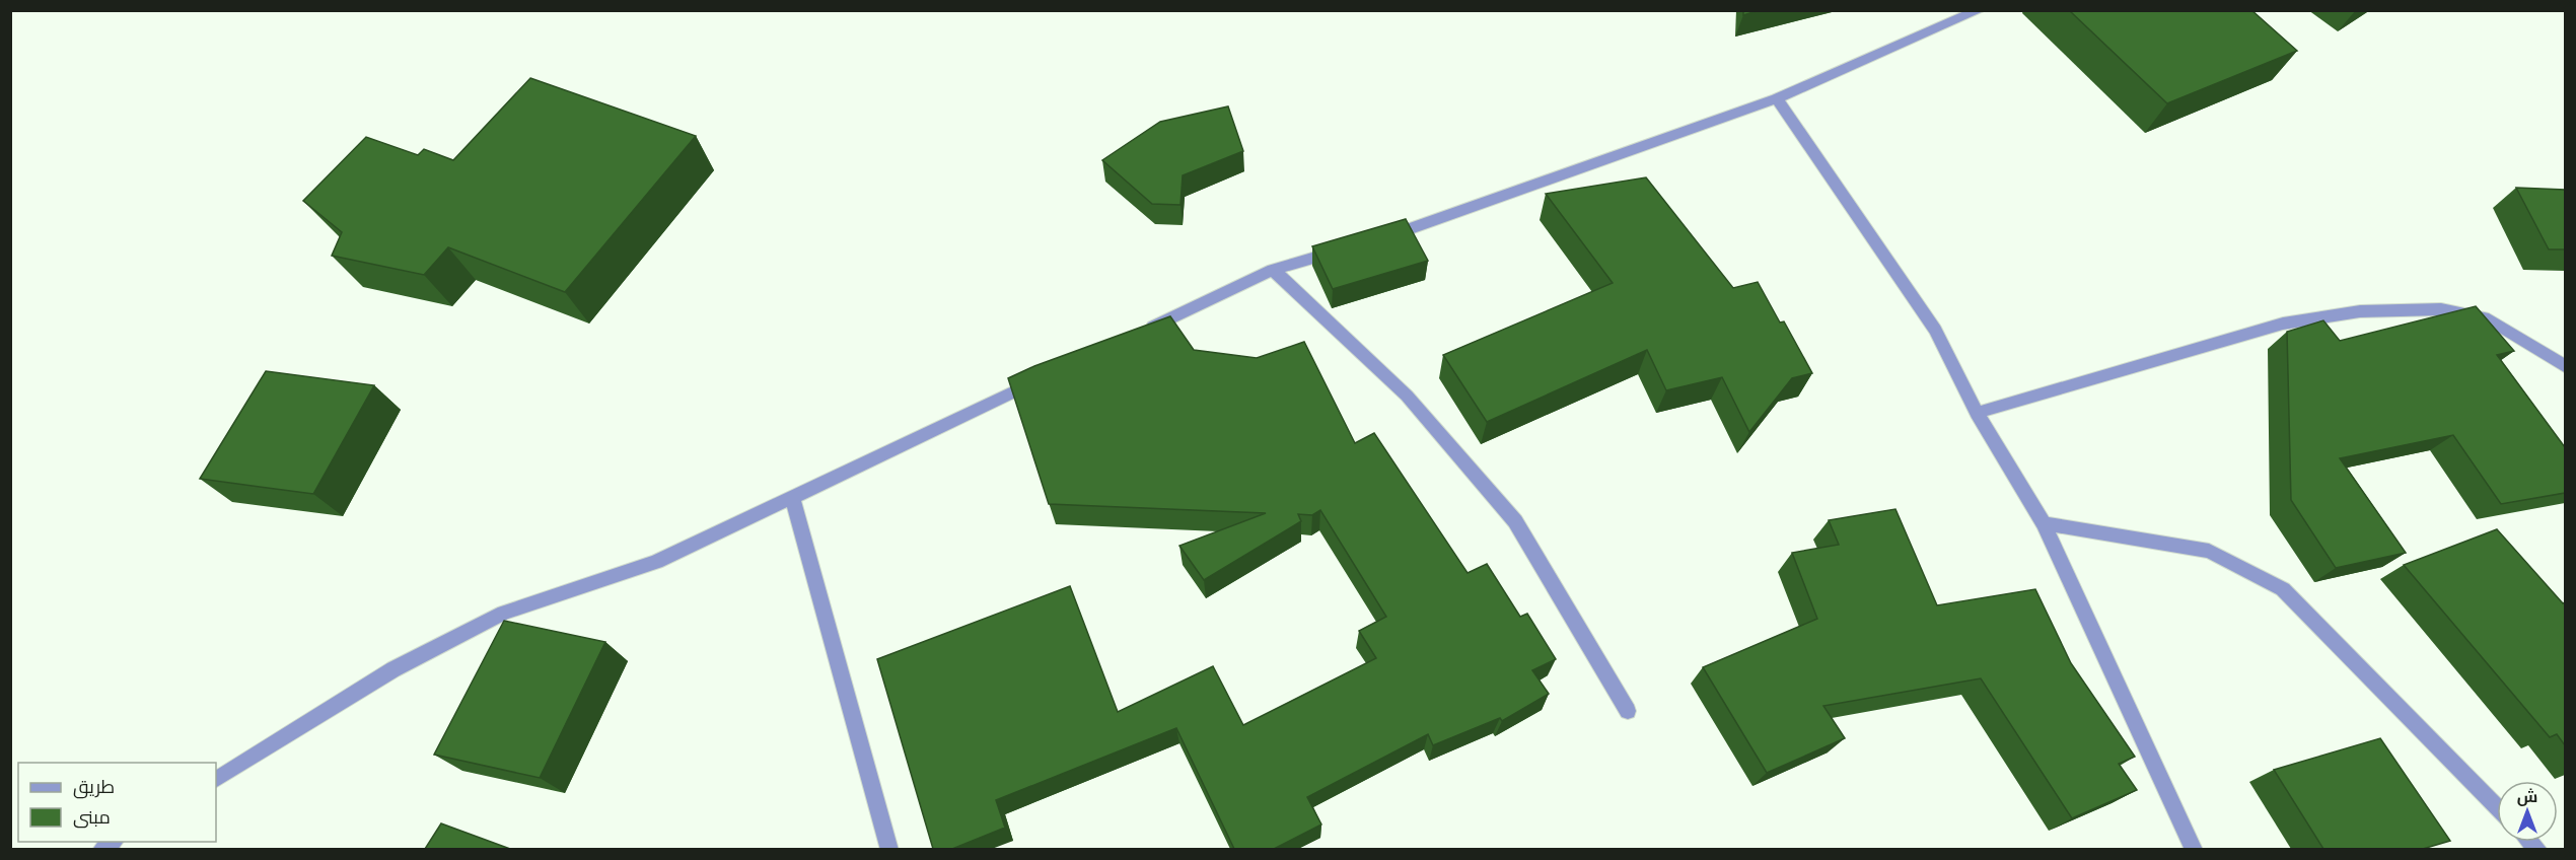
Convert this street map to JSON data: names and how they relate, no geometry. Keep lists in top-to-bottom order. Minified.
{"legend":["طريق","مبنى"],"north":"top"}
